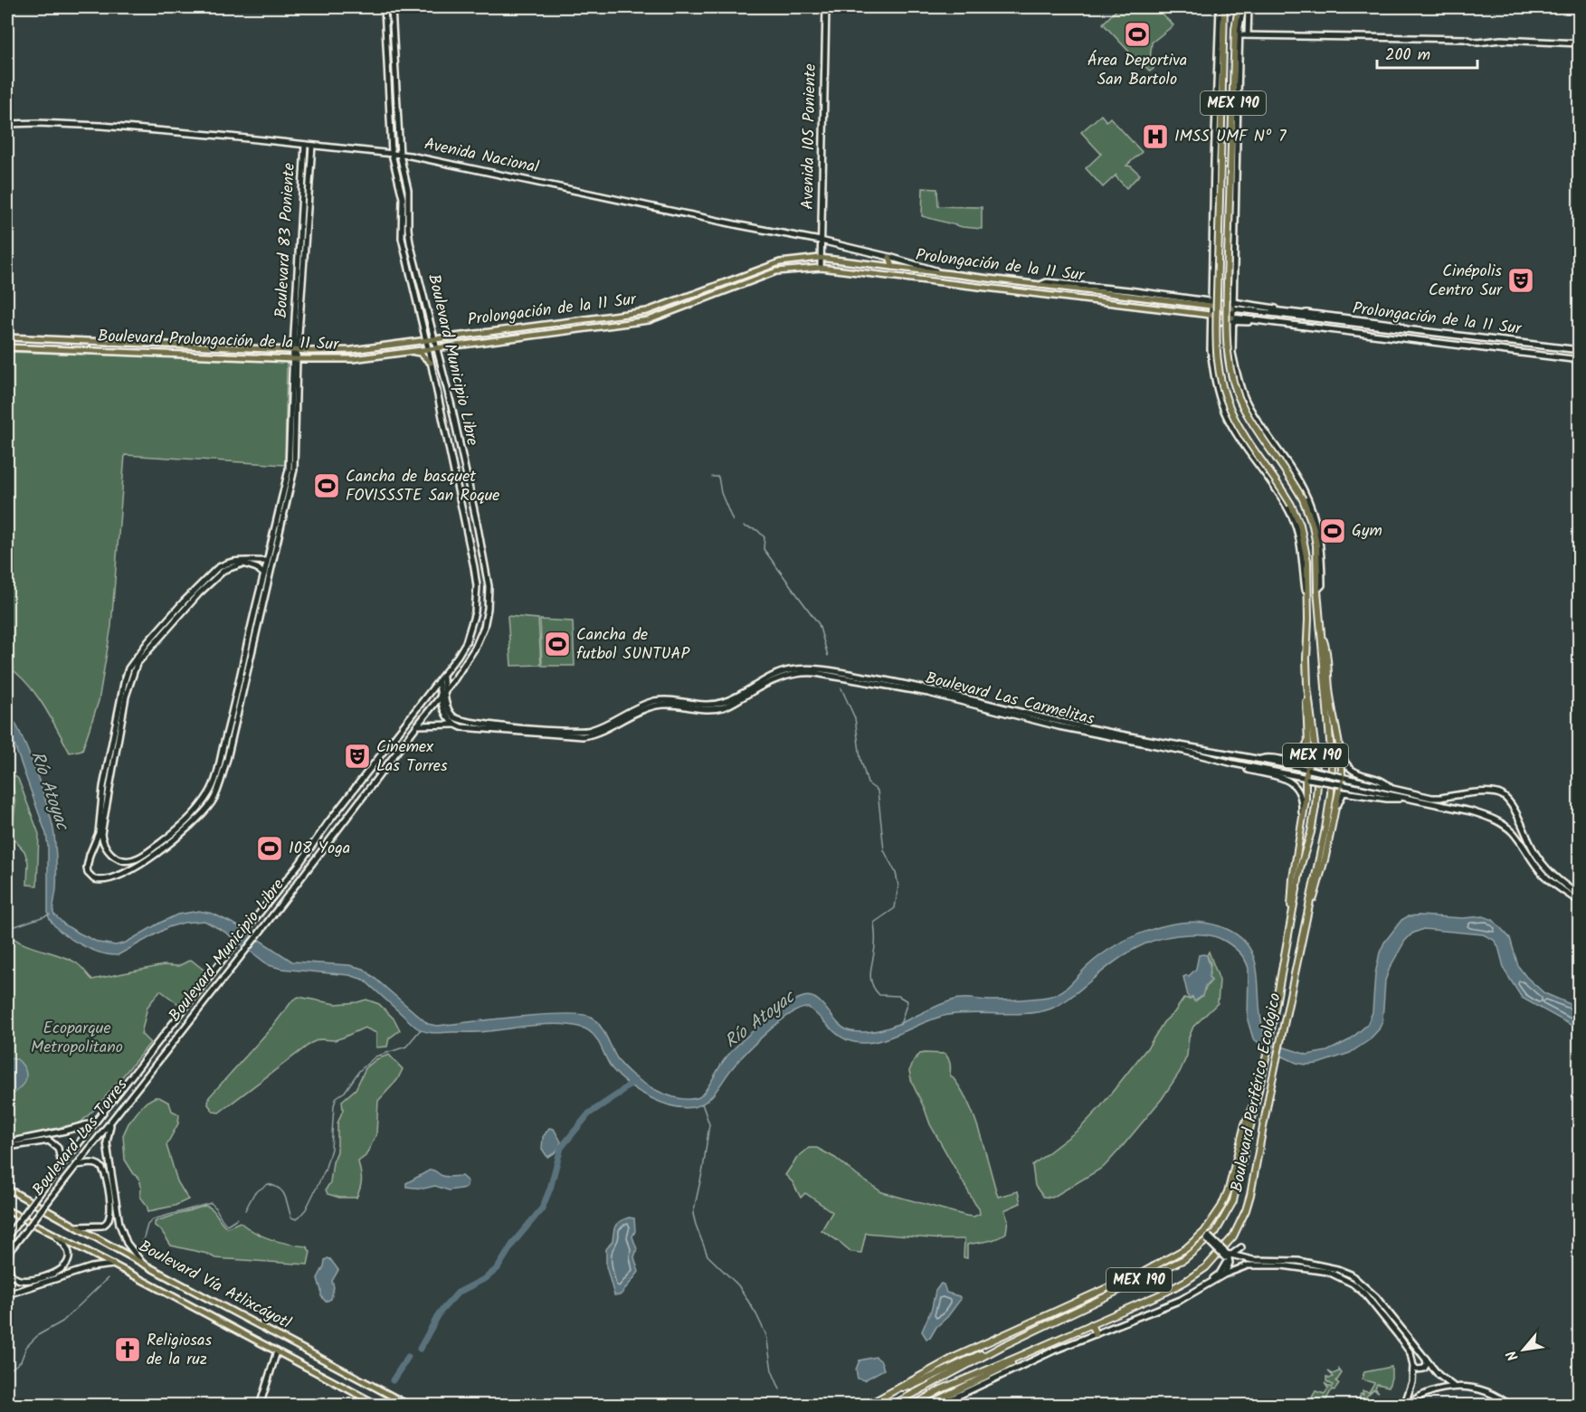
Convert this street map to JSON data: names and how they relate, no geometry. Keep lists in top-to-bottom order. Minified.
{"streets":{"highway":["MEX 190","Boulevard Periférico Ecológico"],"main road":["Avenida 105 Poniente","Avenida Nacional","Boulevard 83 Poniente","Prolongación de la 11 Sur","Boulevard Prolongación de la 11 Sur","Boulevard Municipio Libre","Boulevard Las Carmelitas","Boulevard Las Torres","Boulevard Vía Atlixcáyotl"]},"crossings":[["Avenida 105 Poniente","Avenida Nacional"],["Avenida 105 Poniente","Prolongación de la 11 Sur"],["Avenida Nacional","Boulevard 83 Poniente"],["Avenida Nacional","Prolongación de la 11 Sur"],["Avenida Nacional","Boulevard Municipio Libre"],["Boulevard 83 Poniente","Boulevard Prolongación de la 11 Sur"],["Prolongación de la 11 Sur","Boulevard Prolongación de la 11 Sur"],["Prolongación de la 11 Sur","Boulevard Municipio Libre"],["Prolongación de la 11 Sur","Boulevard Periférico Ecológico"],["Boulevard Prolongación de la 11 Sur","Boulevard Municipio Libre"],["Boulevard Municipio Libre","Boulevard Las Carmelitas"],["Boulevard Municipio Libre","Boulevard Las Torres"]],"water":["Río Atoyac"],"parks":["Ecoparque Metropolitano"],"places":{"sports":["Área Deportiva San Bartolo","Cancha de basquet FOVISSSTE San Roque","Gym","Cancha de futbol SUNTUAP","108 Yoga"],"hospital":["IMSS UMF Nº 7"],"theatre":["Cinépolis Centro Sur","Cinemex Las Torres"],"church":["Religiosas de la ruz"]},"scale_bar":"200 m","north":"bottom left"}
